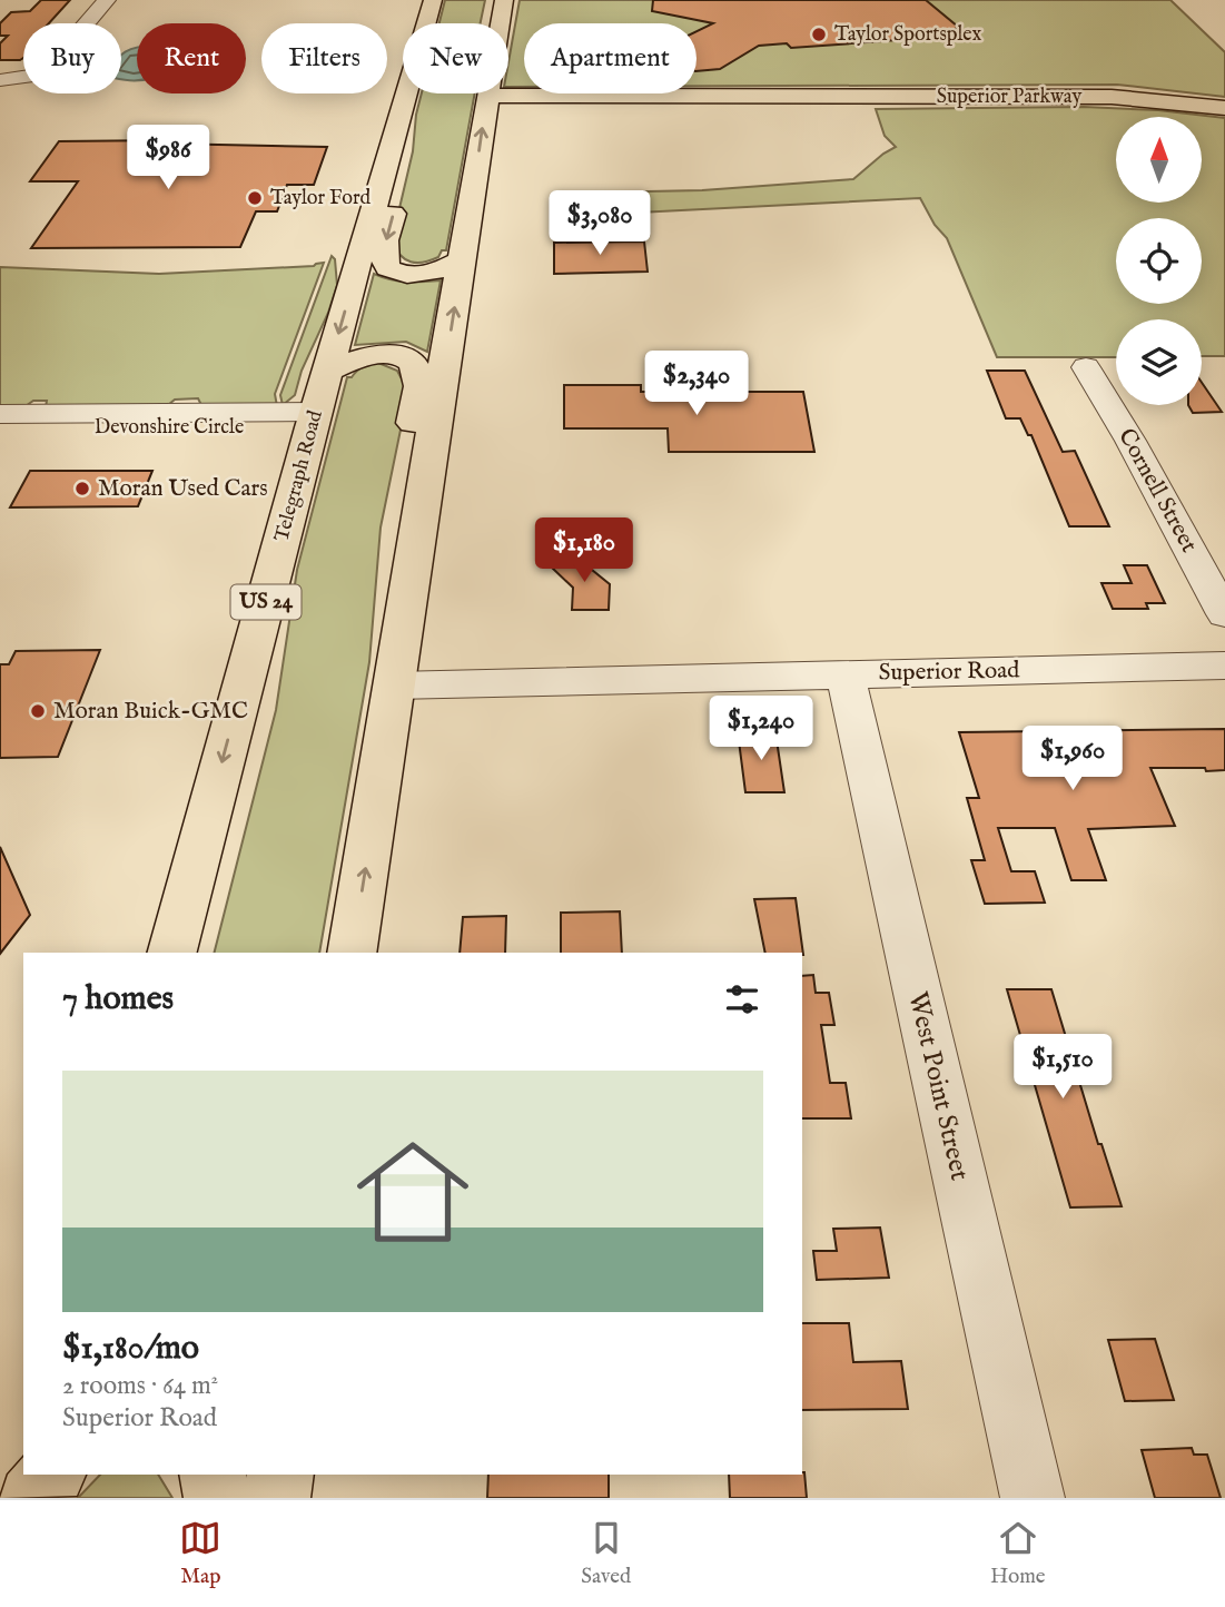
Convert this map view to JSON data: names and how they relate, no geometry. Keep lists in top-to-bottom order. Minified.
{"streets":{"main road":["Superior Parkway","Telegraph Road","US 24"],"street":["Devonshire Circle","Cornell Street","Superior Road","West Point Street"]},"crossings":[["Devonshire Circle","Telegraph Road"],["Superior Road","West Point Street"]],"places":["Taylor Sportsplex","Taylor Ford","Moran Used Cars","Moran Buick-GMC"],"north":"top","page":{"chip":["Buy","Rent","Filters","New","Apartment"],"price":["$986","$3,080","$2,340","$1,180","$1,240","$1,960","$1,510"],"heading":"7 homes","list":[{"name":"$1,180/mo","note":"2 rooms · 64 m² · Superior Road"}],"tabs":["Map","Saved","Home"]}}
